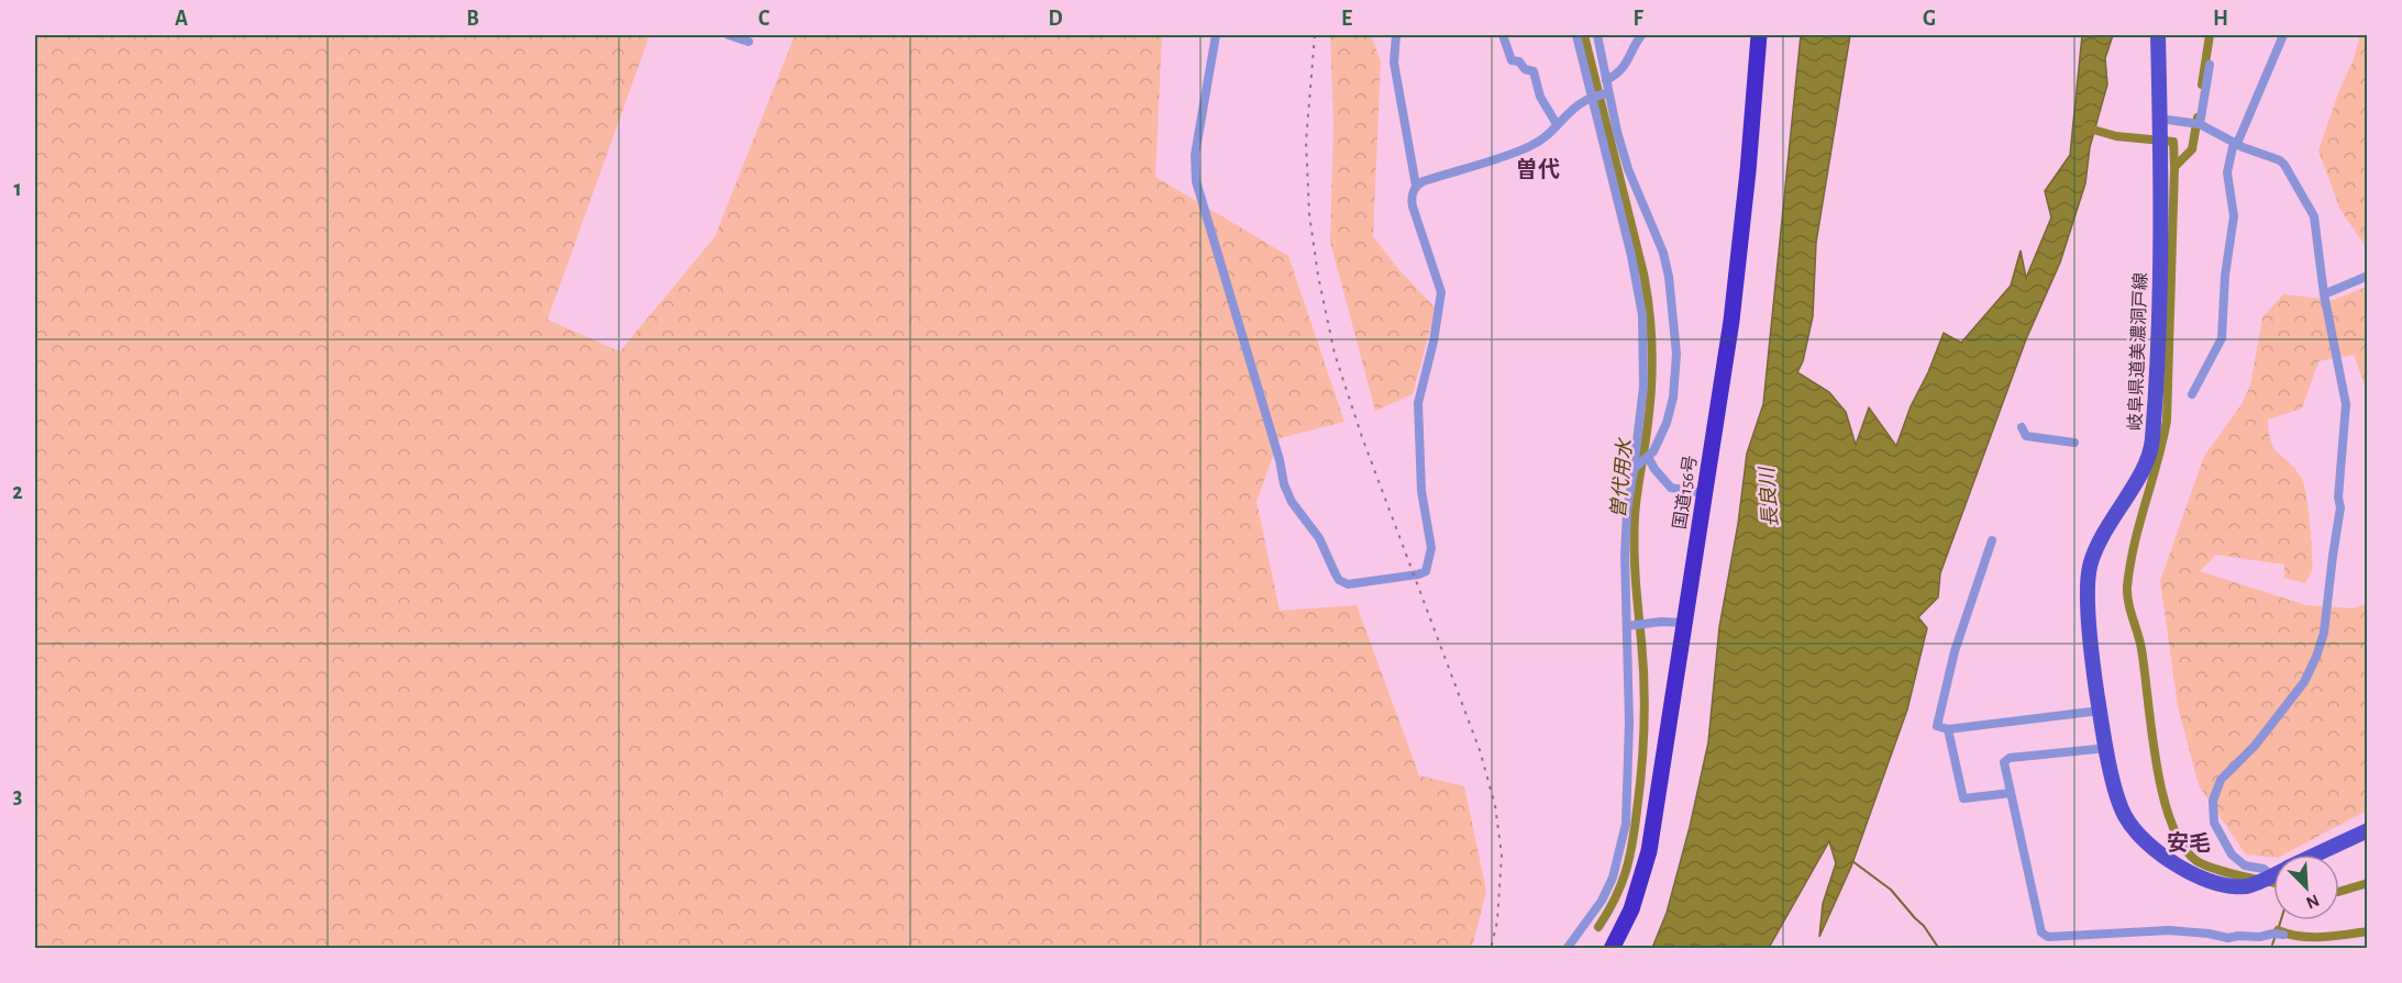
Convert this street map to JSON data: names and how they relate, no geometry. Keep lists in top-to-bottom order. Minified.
{"streets":{"highway":["国道156号"],"main road":["岐阜県道美濃洞戸線"]},"districts":["曽代","安毛"],"water":["曽代用水","長良川"],"north":"bottom right","grid":{"columns":["A","B","C","D","E","F","G","H"],"rows":["1","2","3"]}}
